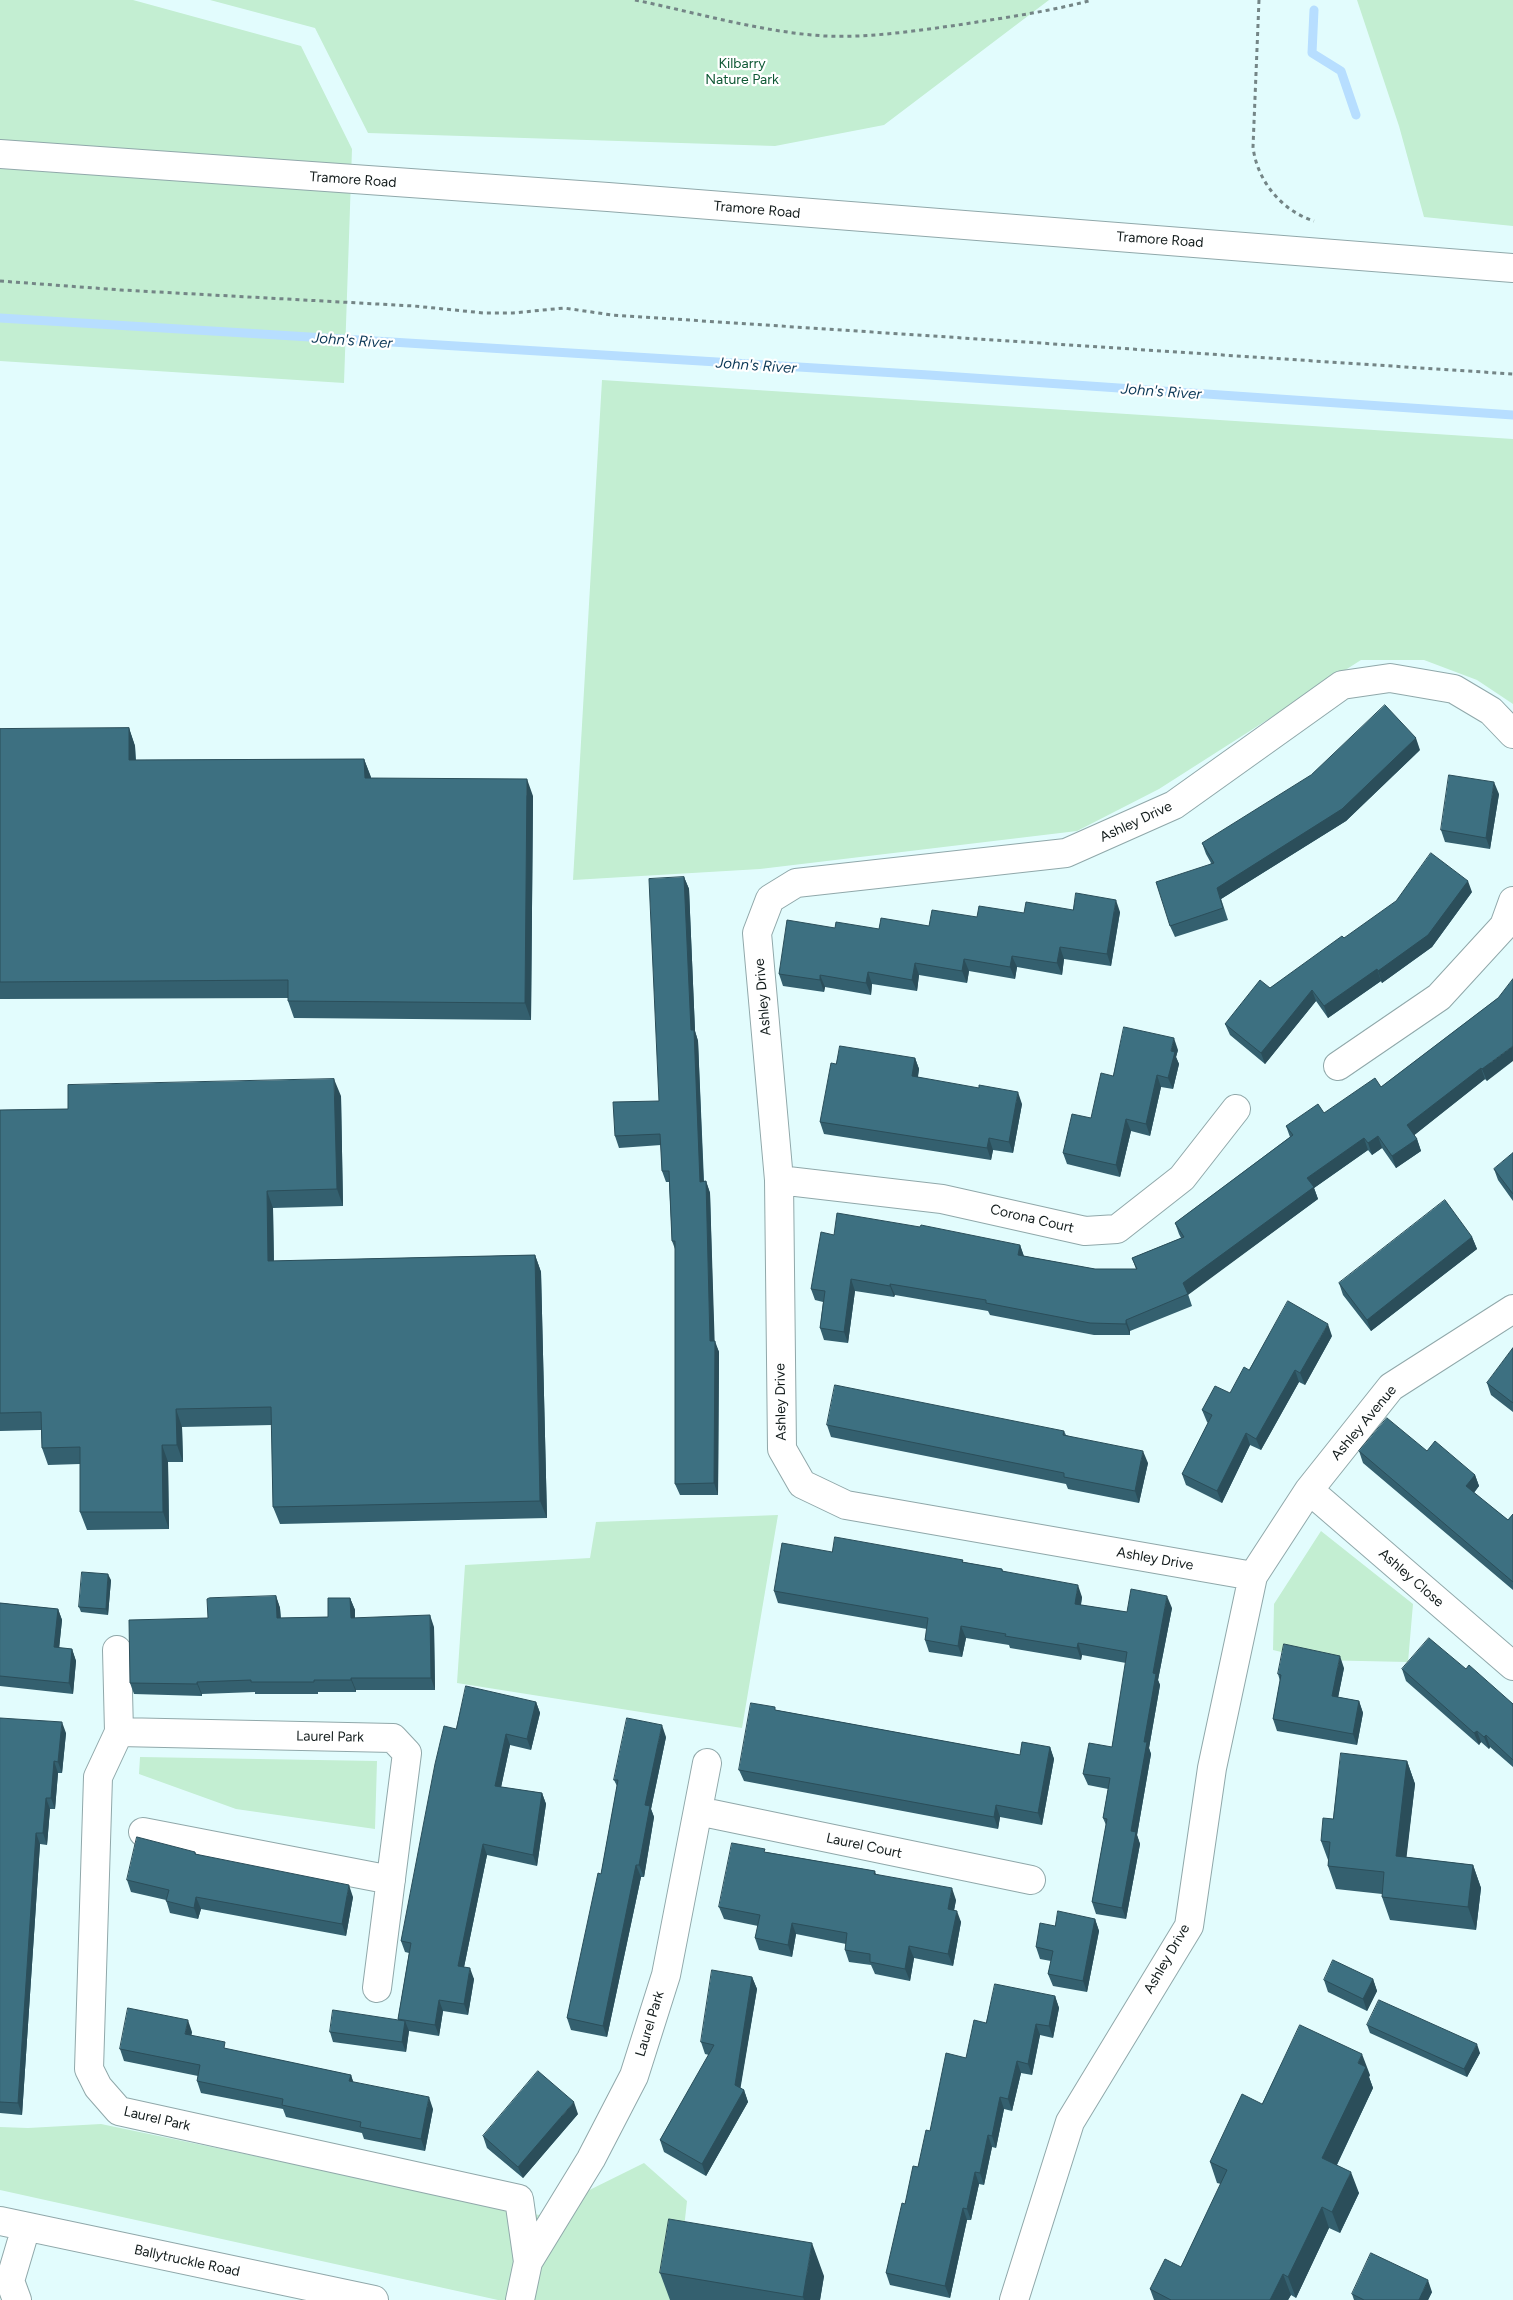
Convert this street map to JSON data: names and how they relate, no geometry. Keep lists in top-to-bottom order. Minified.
{"streets":{"street":["Tramore Road","Ashley Drive","Corona Court","Ashley Avenue","Ashley Close","Laurel Park","Laurel Court","Ballytruckle Road"]},"crossings":[["Ashley Drive","Corona Court"],["Ashley Drive","Ashley Avenue"],["Ashley Avenue","Ashley Close"],["Laurel Park","Laurel Court"]],"water":["John's River"],"parks":["Kilbarry Nature Park"]}
